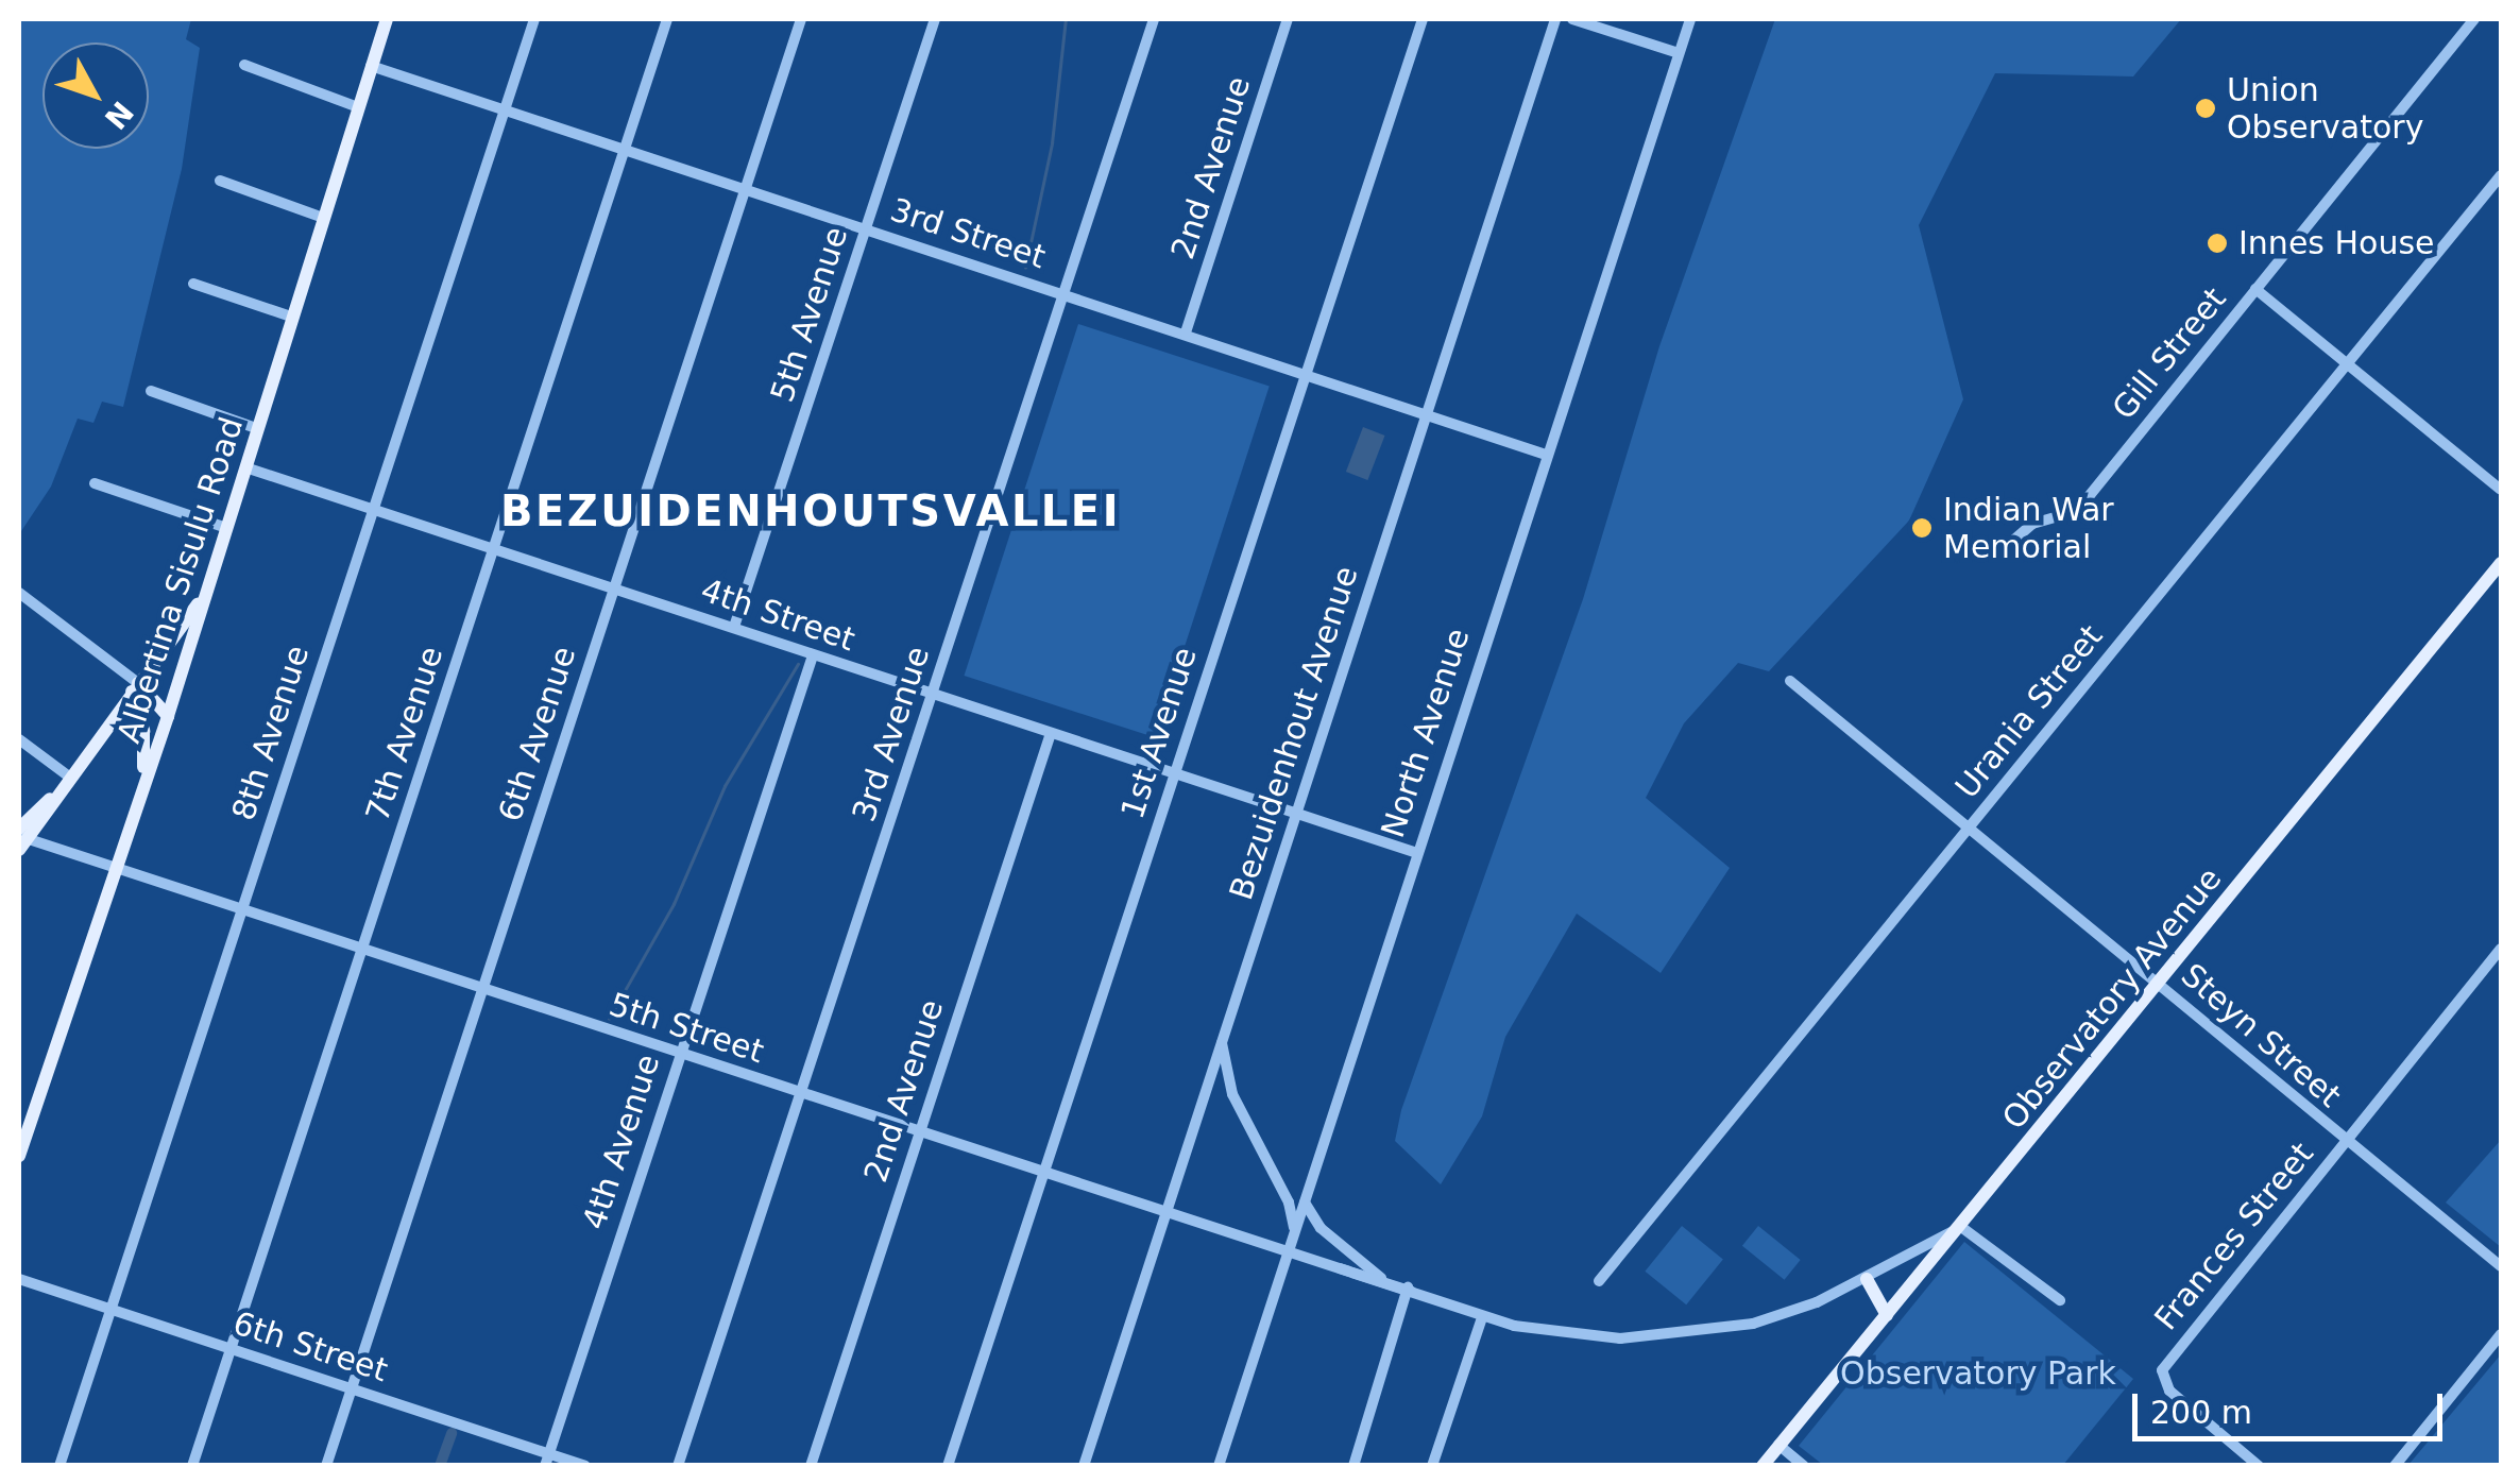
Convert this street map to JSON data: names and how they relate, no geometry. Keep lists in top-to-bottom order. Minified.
{"streets":{"main road":["Albertina Sisulu Road","Observatory Avenue"],"street":["2nd Avenue","3rd Street","5th Avenue","Gill Street","4th Street","Urania Street","8th Avenue","1st Avenue","Bezuidenhout Avenue","North Avenue","7th Avenue","6th Avenue","3rd Avenue","5th Street","Steyn Street","4th Avenue","Frances Street","6th Street"]},"crossings":[["2nd Avenue","3rd Street"],["2nd Avenue","4th Street"],["2nd Avenue","5th Street"],["3rd Street","5th Avenue"],["3rd Street","Albertina Sisulu Road"],["3rd Street","8th Avenue"],["3rd Street","1st Avenue"],["3rd Street","Bezuidenhout Avenue"],["3rd Street","North Avenue"],["3rd Street","7th Avenue"],["3rd Street","6th Avenue"],["3rd Street","3rd Avenue"],["5th Avenue","4th Street"],["Albertina Sisulu Road","4th Street"],["Albertina Sisulu Road","5th Street"],["4th Street","8th Avenue"],["4th Street","1st Avenue"],["4th Street","Bezuidenhout Avenue"],["4th Street","North Avenue"],["4th Street","7th Avenue"],["4th Street","6th Avenue"],["4th Street","3rd Avenue"],["4th Street","4th Avenue"],["Urania Street","Steyn Street"],["8th Avenue","5th Street"],["8th Avenue","6th Street"],["1st Avenue","5th Street"],["Bezuidenhout Avenue","5th Street"],["North Avenue","5th Street"],["7th Avenue","5th Street"],["7th Avenue","6th Street"],["6th Avenue","5th Street"],["6th Avenue","6th Street"],["3rd Avenue","5th Street"],["Observatory Avenue","Steyn Street"],["5th Street","4th Avenue"],["Steyn Street","Frances Street"],["4th Avenue","6th Street"]],"districts":["BEZUIDENHOUTSVALLEI"],"parks":["Observatory Park"],"places":["Union Observatory","Innes House","Indian War Memorial"],"scale_bar":"200 m","north":"bottom right"}
